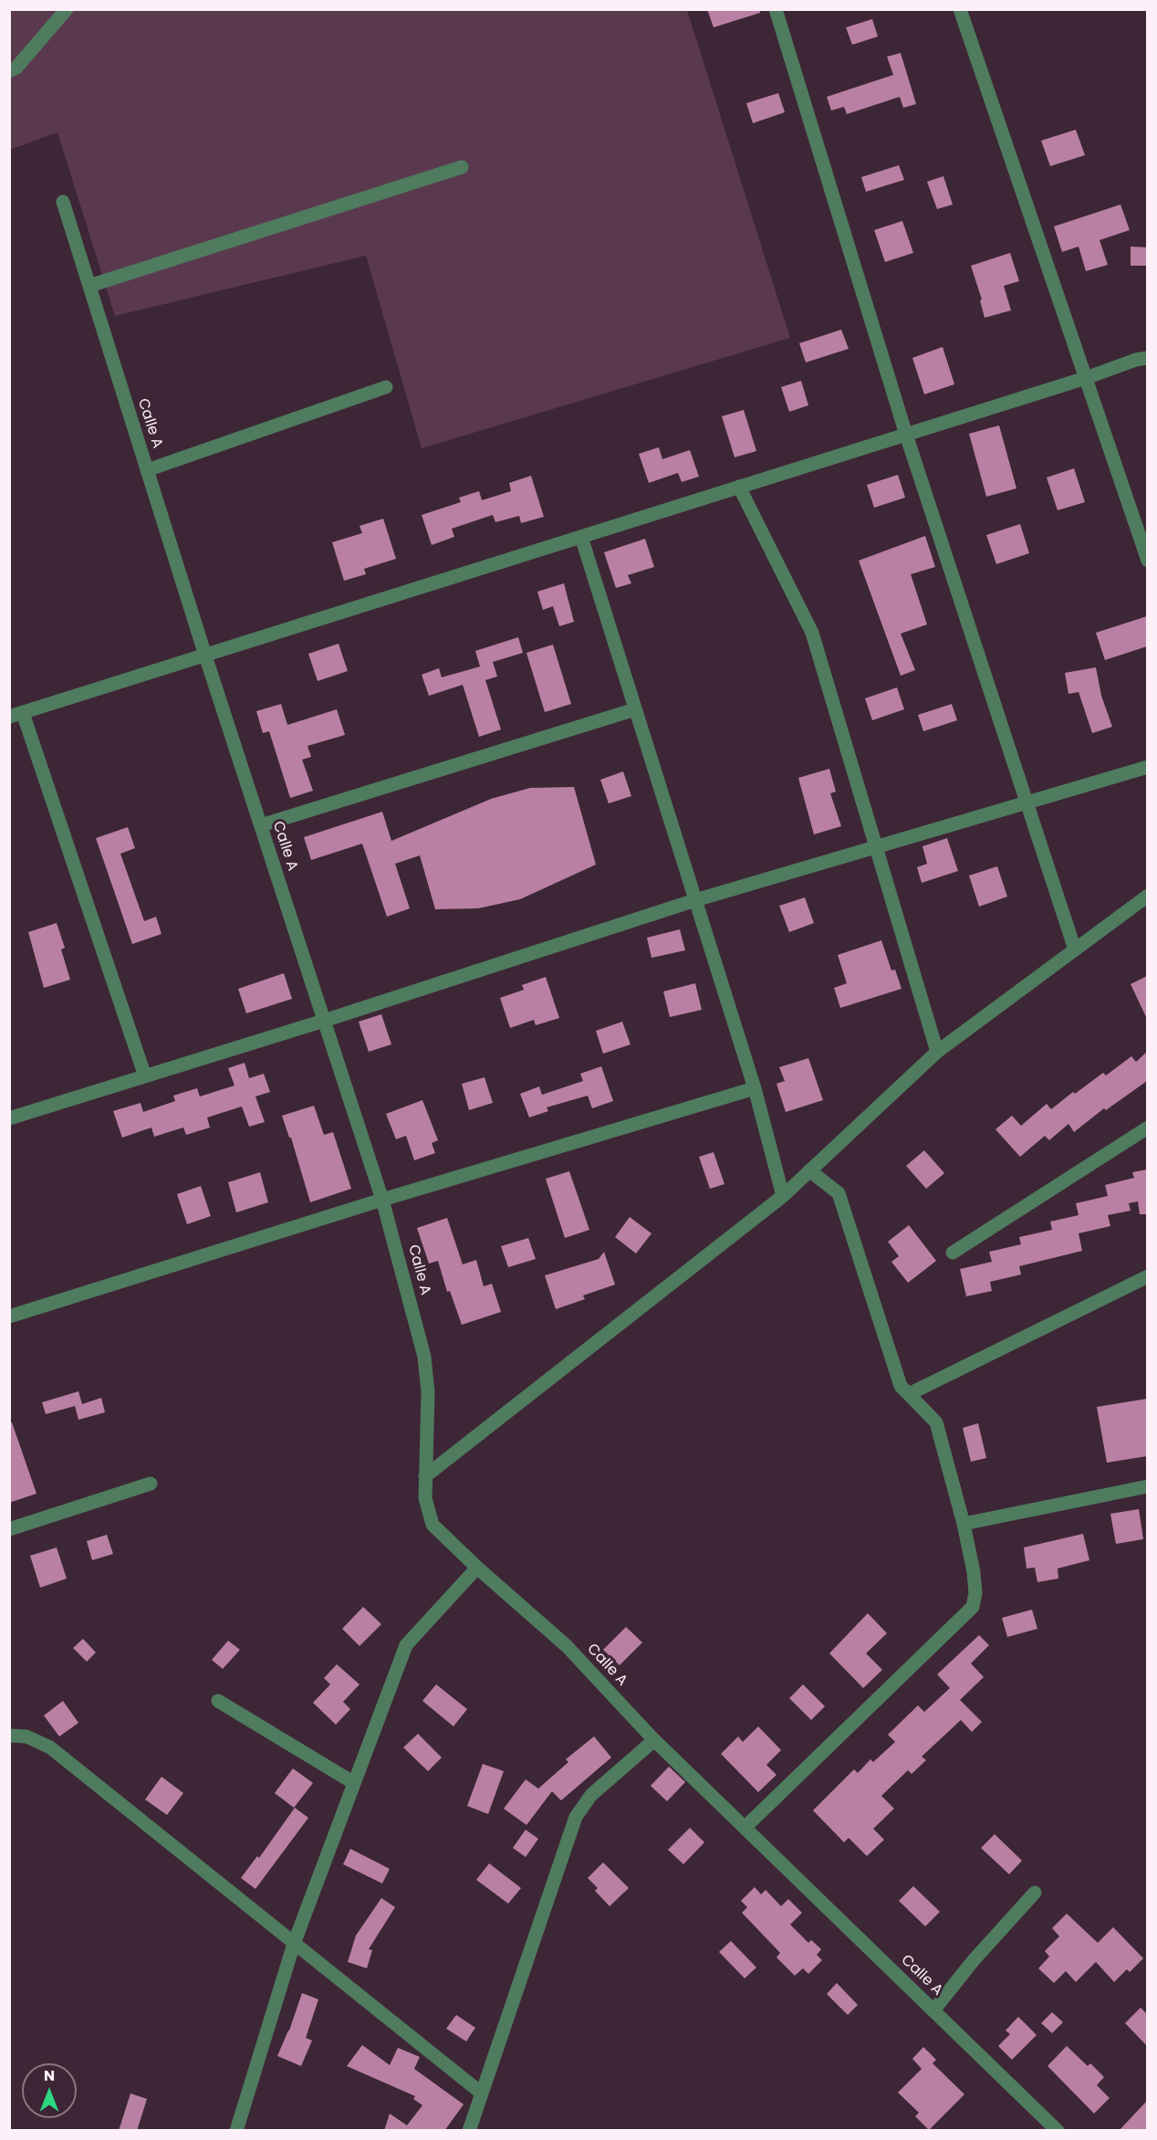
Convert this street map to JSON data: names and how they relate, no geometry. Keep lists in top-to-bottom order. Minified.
{"streets":{"street":["Calle A"]},"north":"top"}
